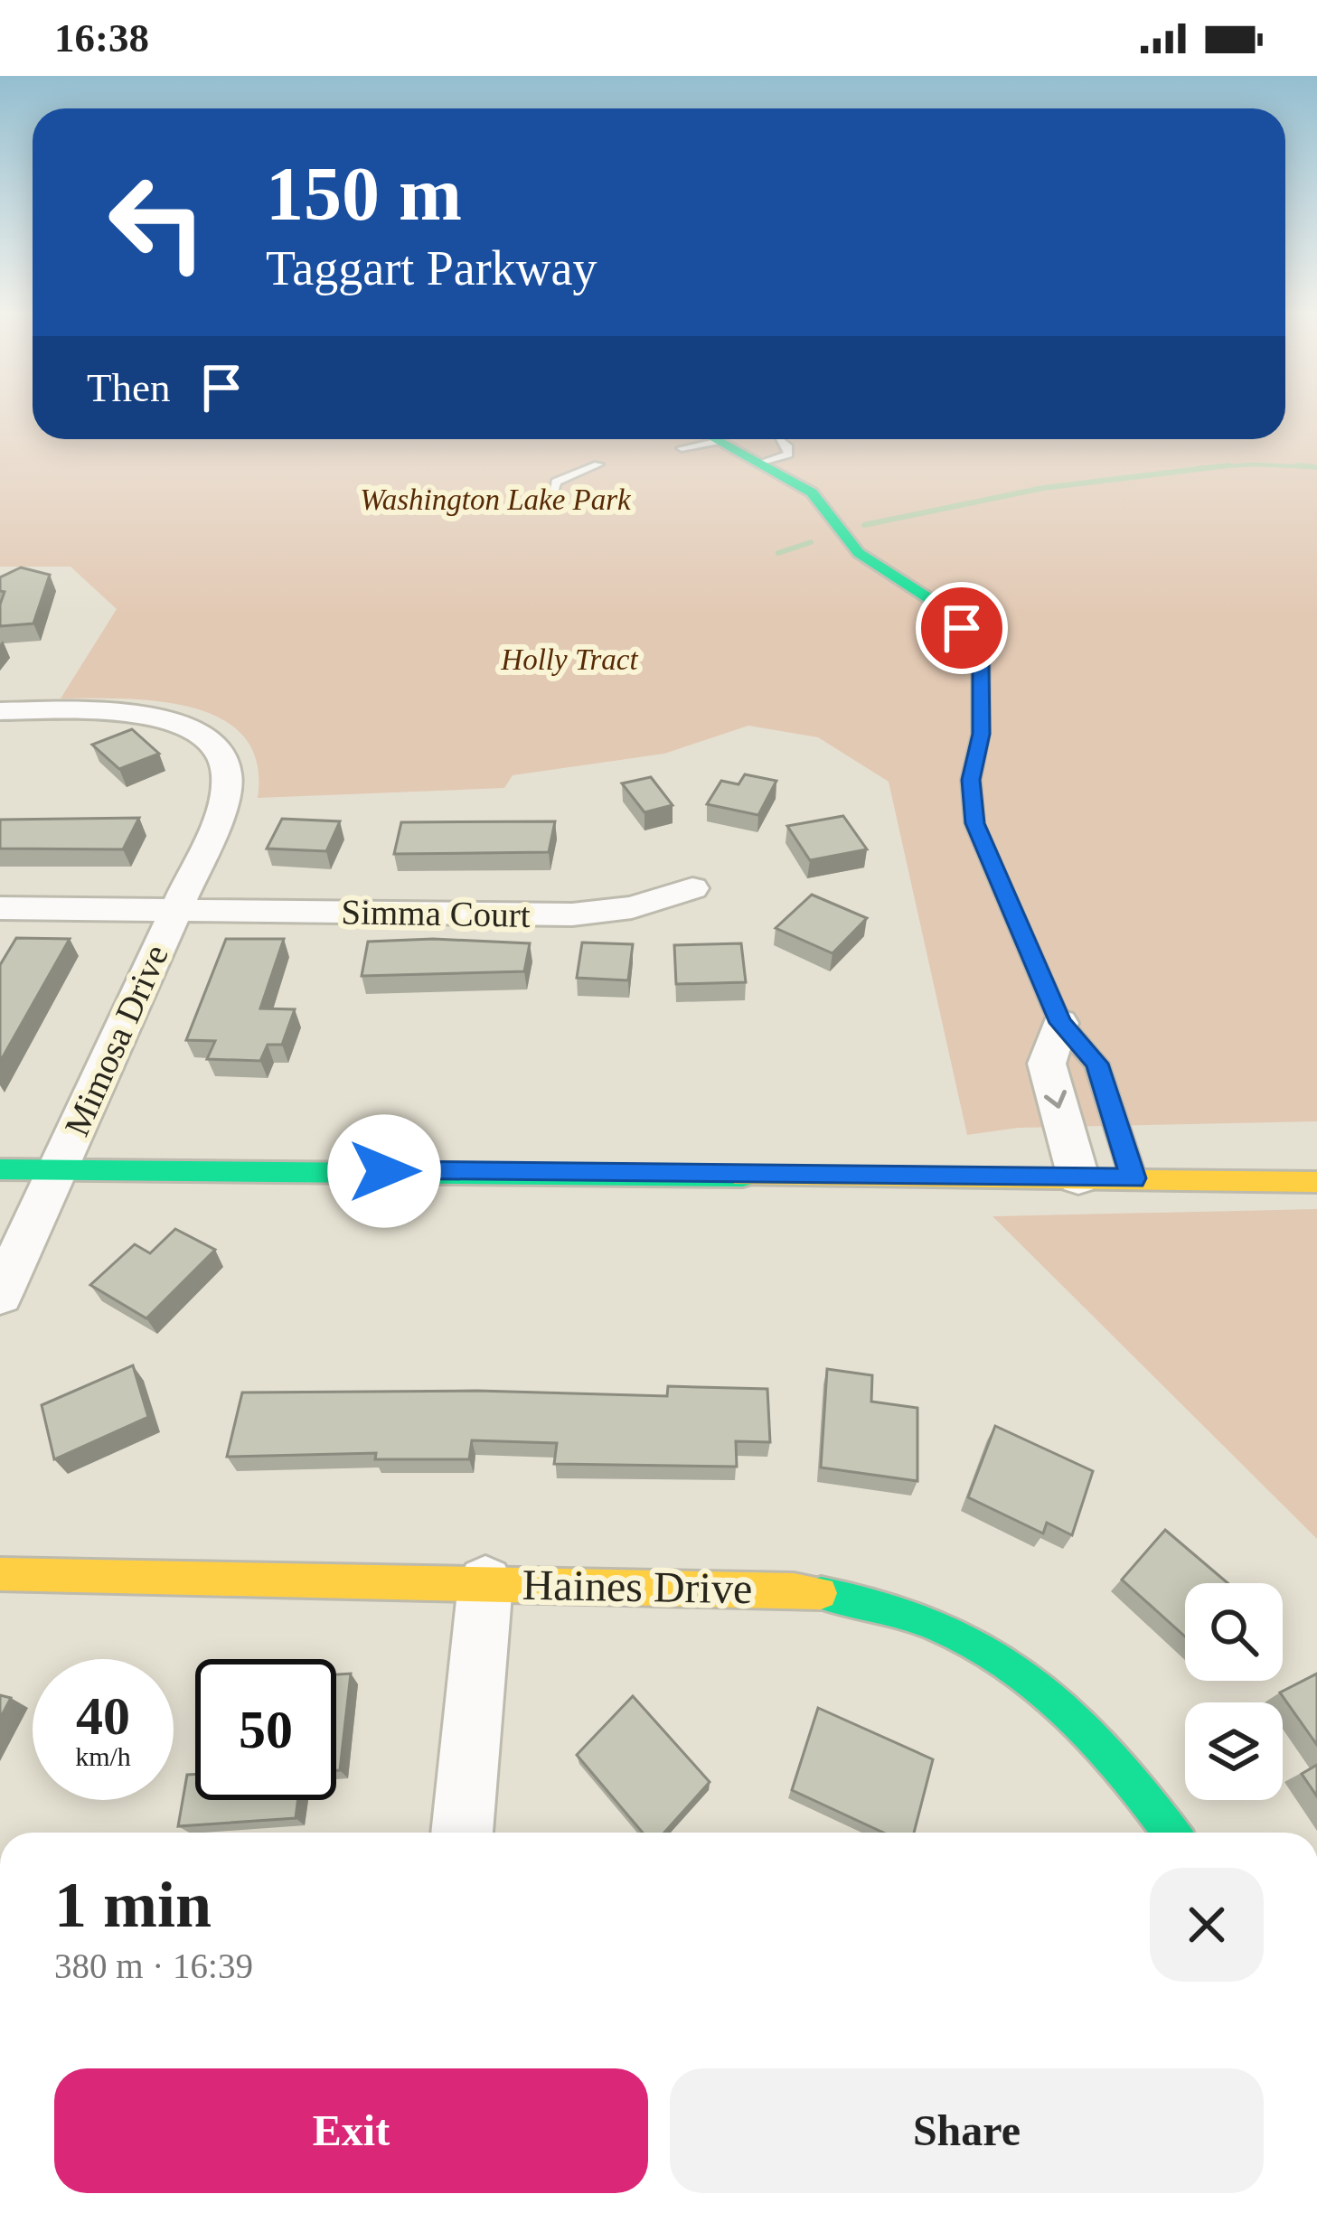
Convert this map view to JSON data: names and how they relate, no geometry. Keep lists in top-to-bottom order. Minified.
{"streets":{"street":["Simma Court","Mimosa Drive","Haines Drive"]},"crossings":[["Simma Court","Mimosa Drive"]],"parks":["Washington Lake Park","Holly Tract"],"page":{"status":"16:38","turn":["150 m","Taggart Parkway"],"then":"Then","speed":"40 km/h","limit":"50","heading":["1 min","380 m · 16:39"],"buttons":["Exit","Share"]}}
